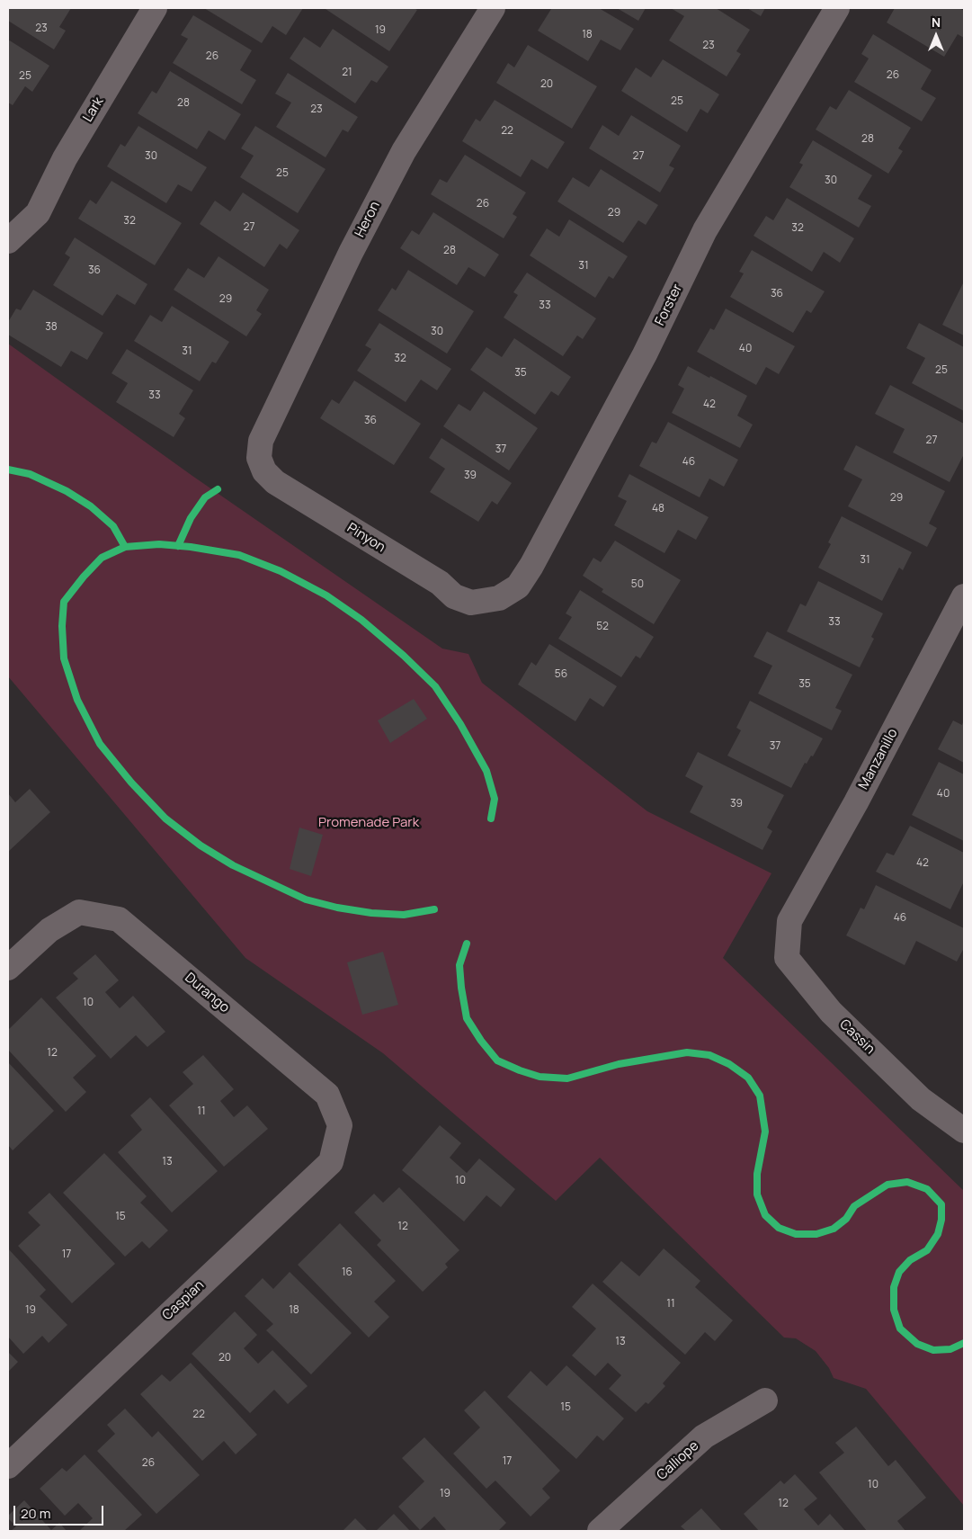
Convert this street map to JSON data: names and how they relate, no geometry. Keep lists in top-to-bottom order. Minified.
{"streets":{"street":["Lark","Heron","Forster","Pinyon","Manzanillo","Durango","Cassin","Caspian","Calliope"]},"crossings":[["Heron","Pinyon"],["Forster","Pinyon"],["Manzanillo","Cassin"],["Durango","Caspian"]],"parks":["Promenade Park"],"house_numbers":["23","19","18","23","26","21","26","25","20","25","28","23","22","28","30","27","25","30","26","29","32","27","32","28","31","36","36","29","33","38","30","40","31","32","25","35","33","42","36","27","37","46","39","29","48","31","50","33","52","56","35","37","40","39","42","46","10","12","11","13","10","15","12","17","16","11","19","18","13","20","15","22","17","26","10","19","12"],"scale_bar":"20 m","north":"top"}
